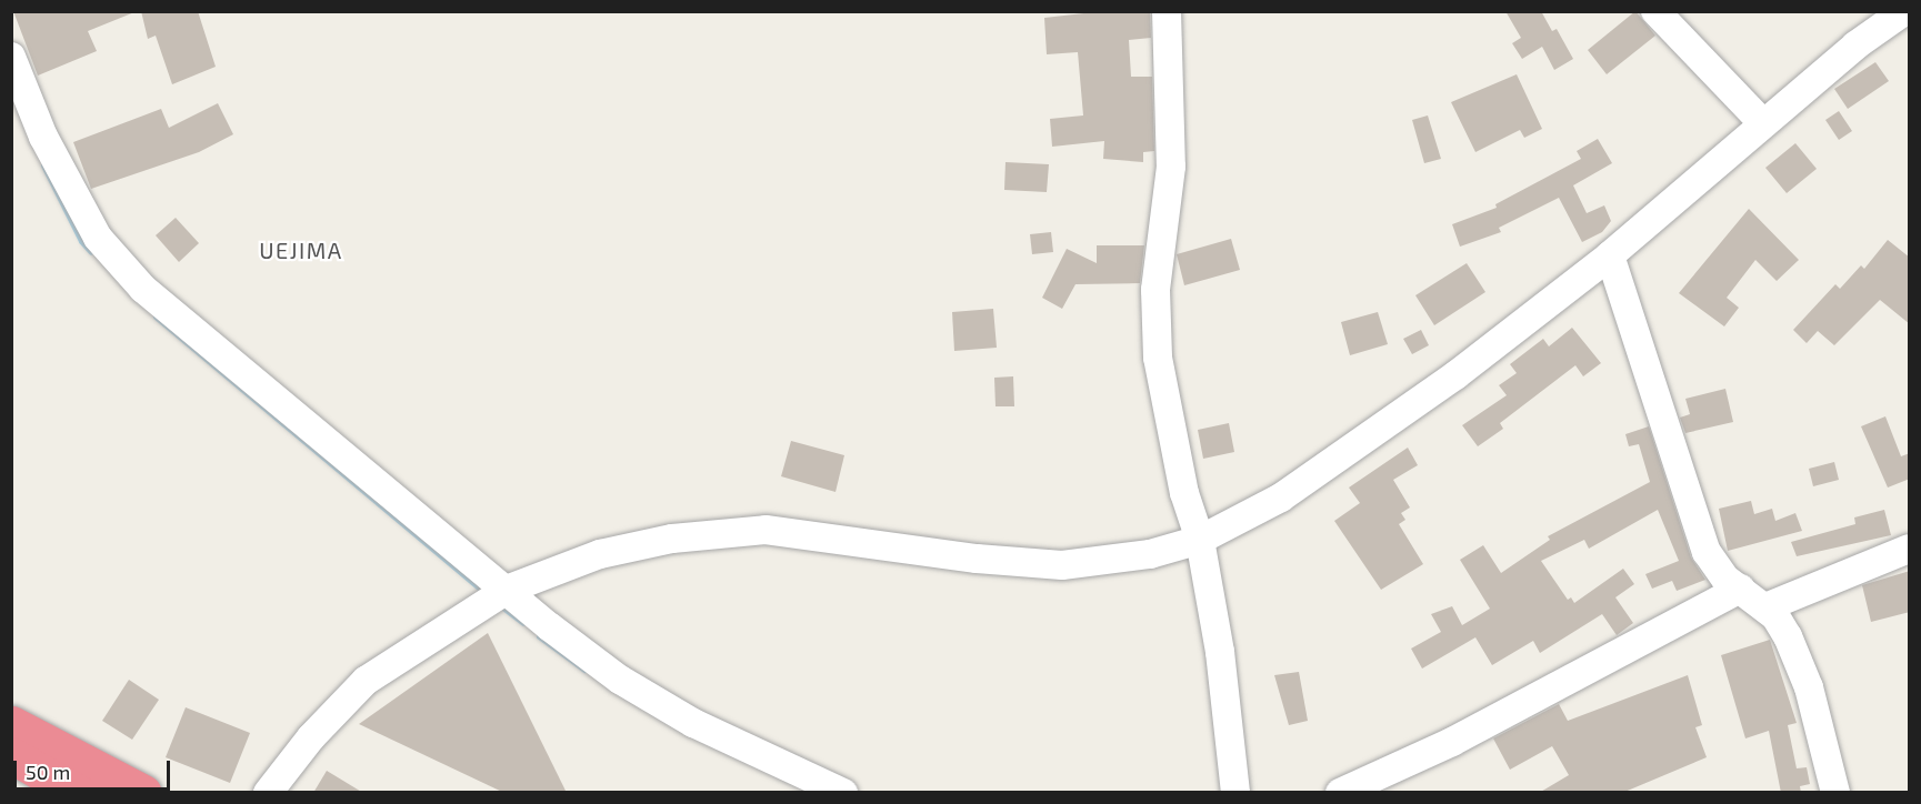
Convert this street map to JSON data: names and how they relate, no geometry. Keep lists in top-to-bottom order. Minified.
{"districts":["UEJIMA"],"scale_bar":"50 m"}
